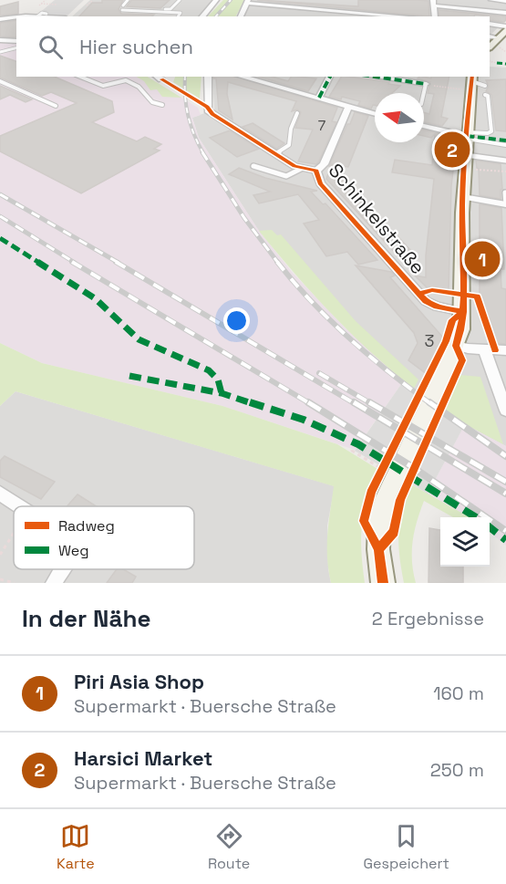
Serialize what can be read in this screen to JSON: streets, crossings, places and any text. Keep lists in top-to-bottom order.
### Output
{
  "streets": {
    "street": ["Schinkelstraße"]
  },
  "house_numbers": ["7", "3"],
  "legend": ["Radweg", "Weg"],
  "north": "left",
  "page": {
    "search": "Hier suchen",
    "pins": ["2", "1"],
    "heading": ["In der Nähe", "2 Ergebnisse"],
    "list": [
      {
        "mark": "1",
        "name": "Piri Asia Shop",
        "note": "Supermarkt · Buersche Straße",
        "value": "160 m"
      },
      {
        "mark": "2",
        "name": "Harsici Market",
        "note": "Supermarkt · Buersche Straße",
        "value": "250 m"
      }
    ],
    "nav": ["Karte", "Route", "Gespeichert"]
  }
}
